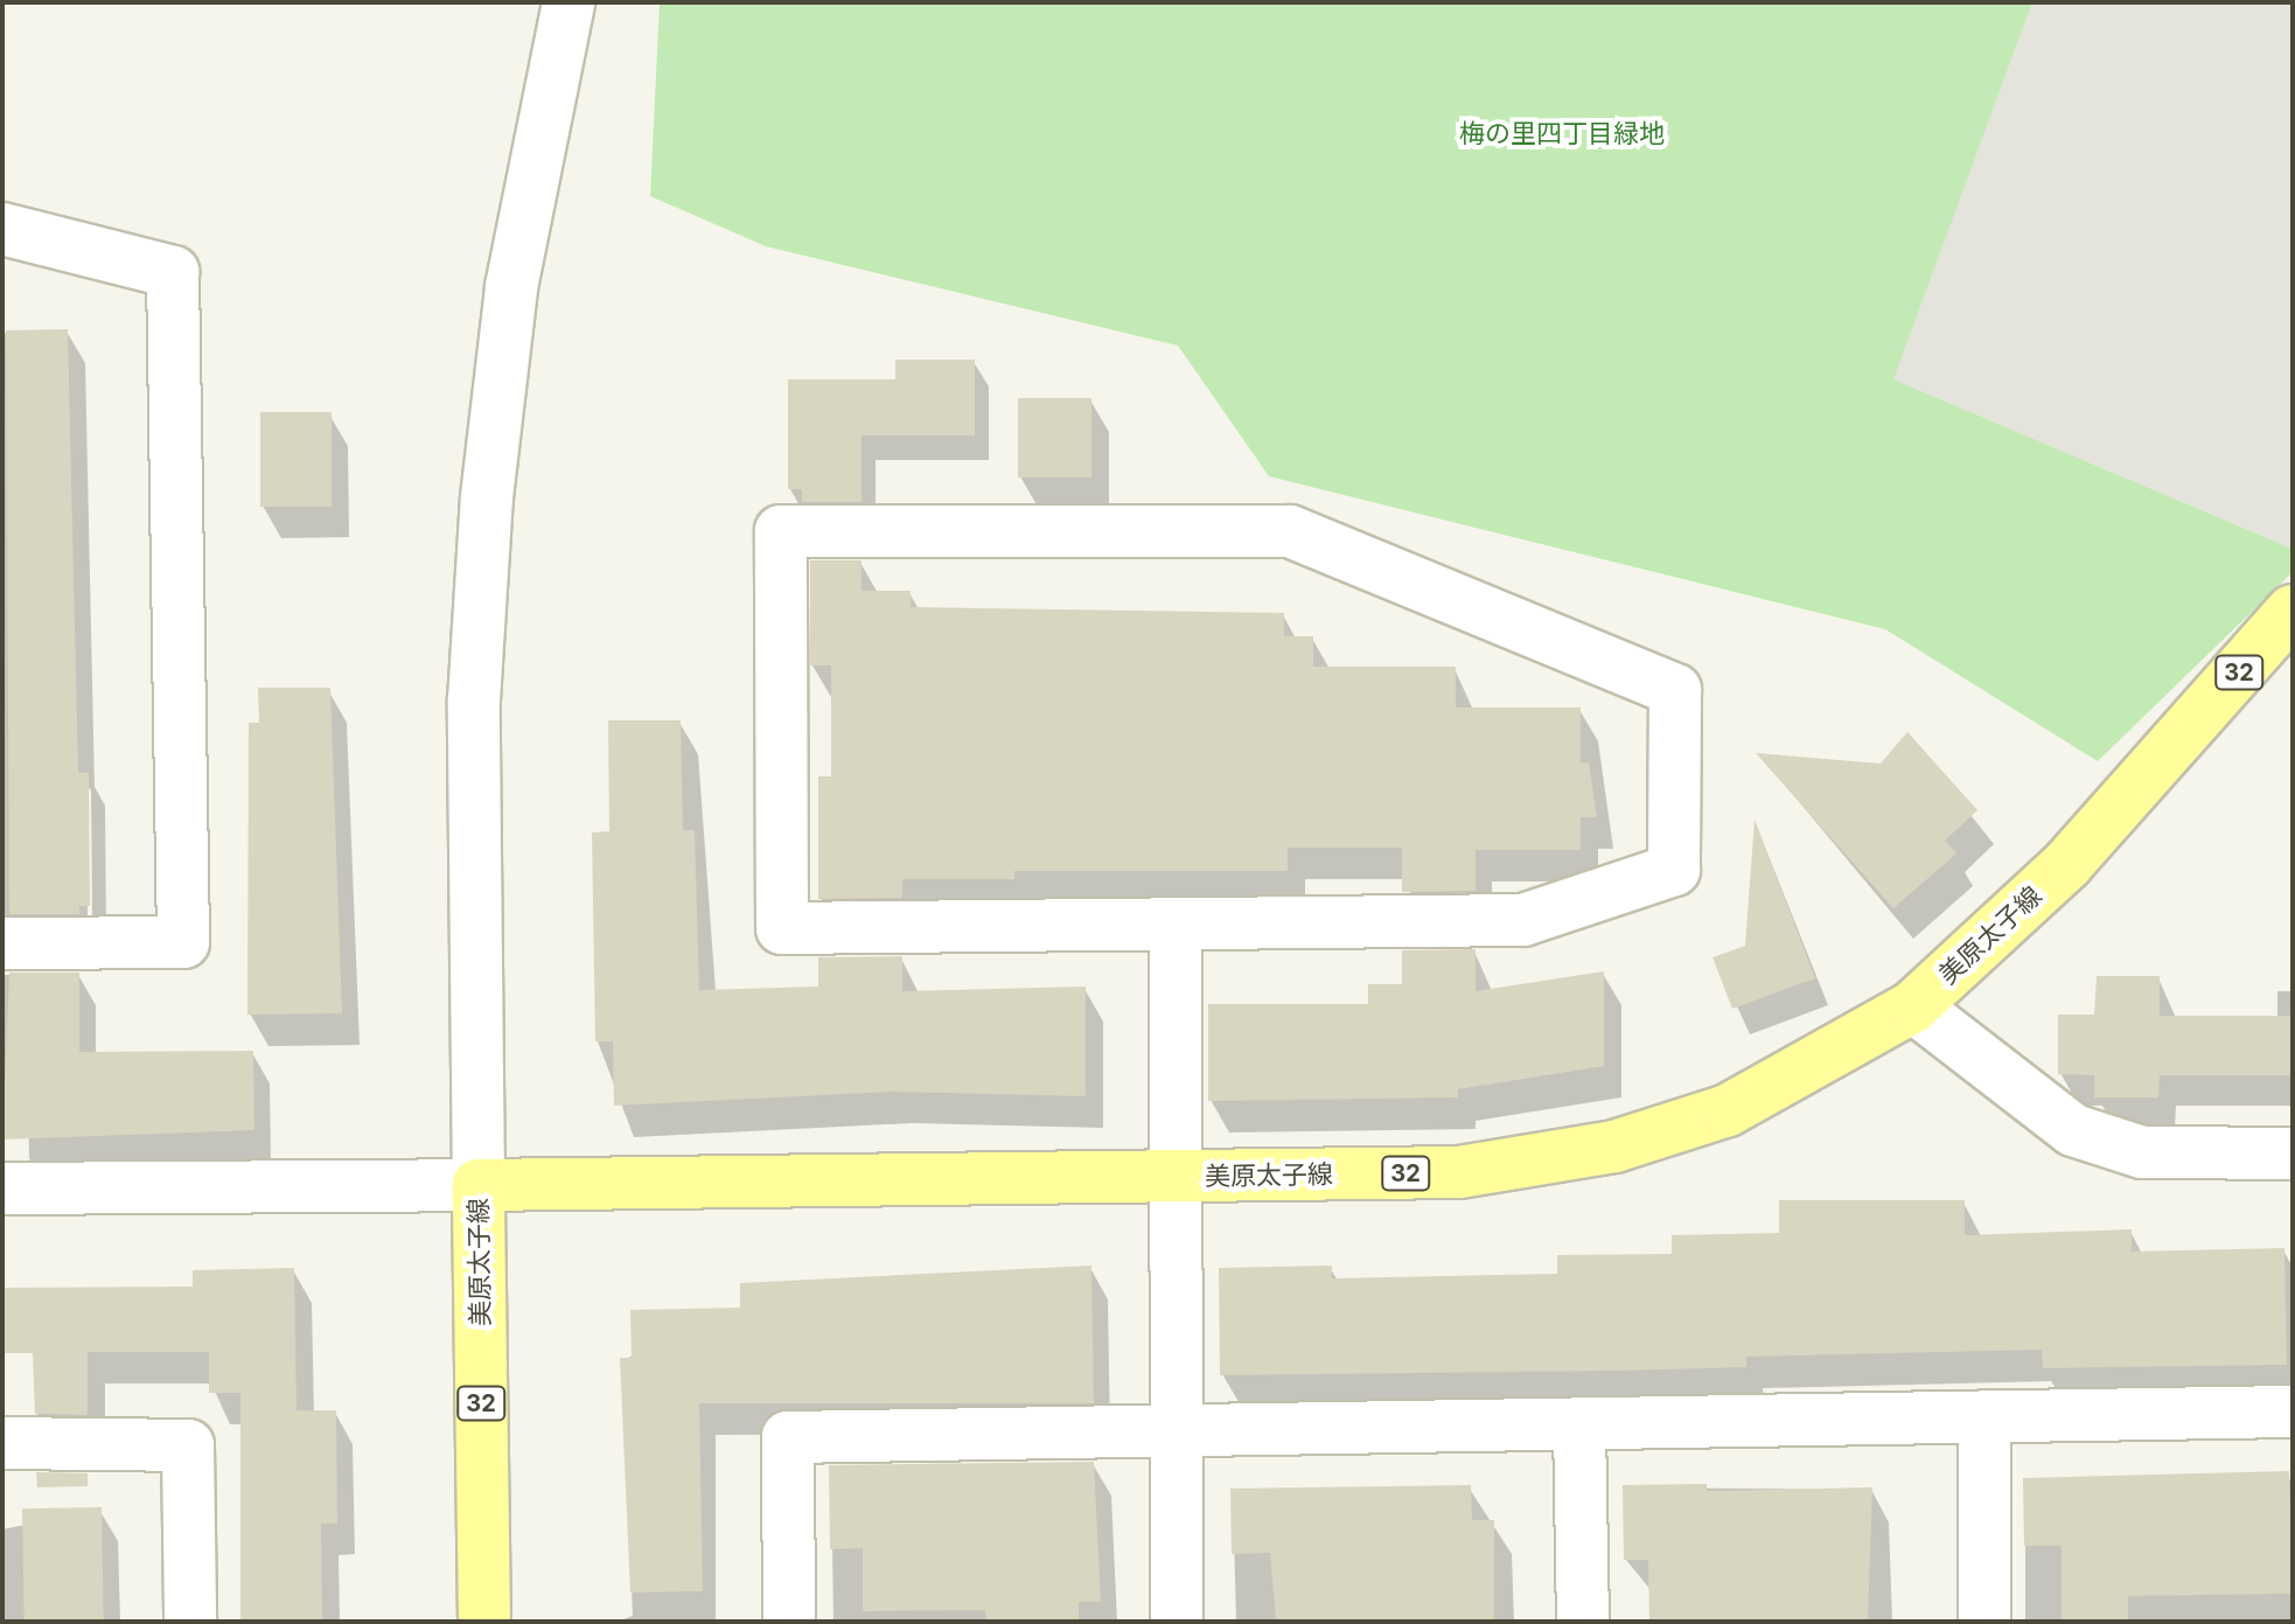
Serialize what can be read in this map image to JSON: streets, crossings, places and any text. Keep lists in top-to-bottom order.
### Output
{
  "streets": {
    "main road": ["32", "美原太子線"]
  },
  "parks": ["梅の里四丁目緑地"]
}
